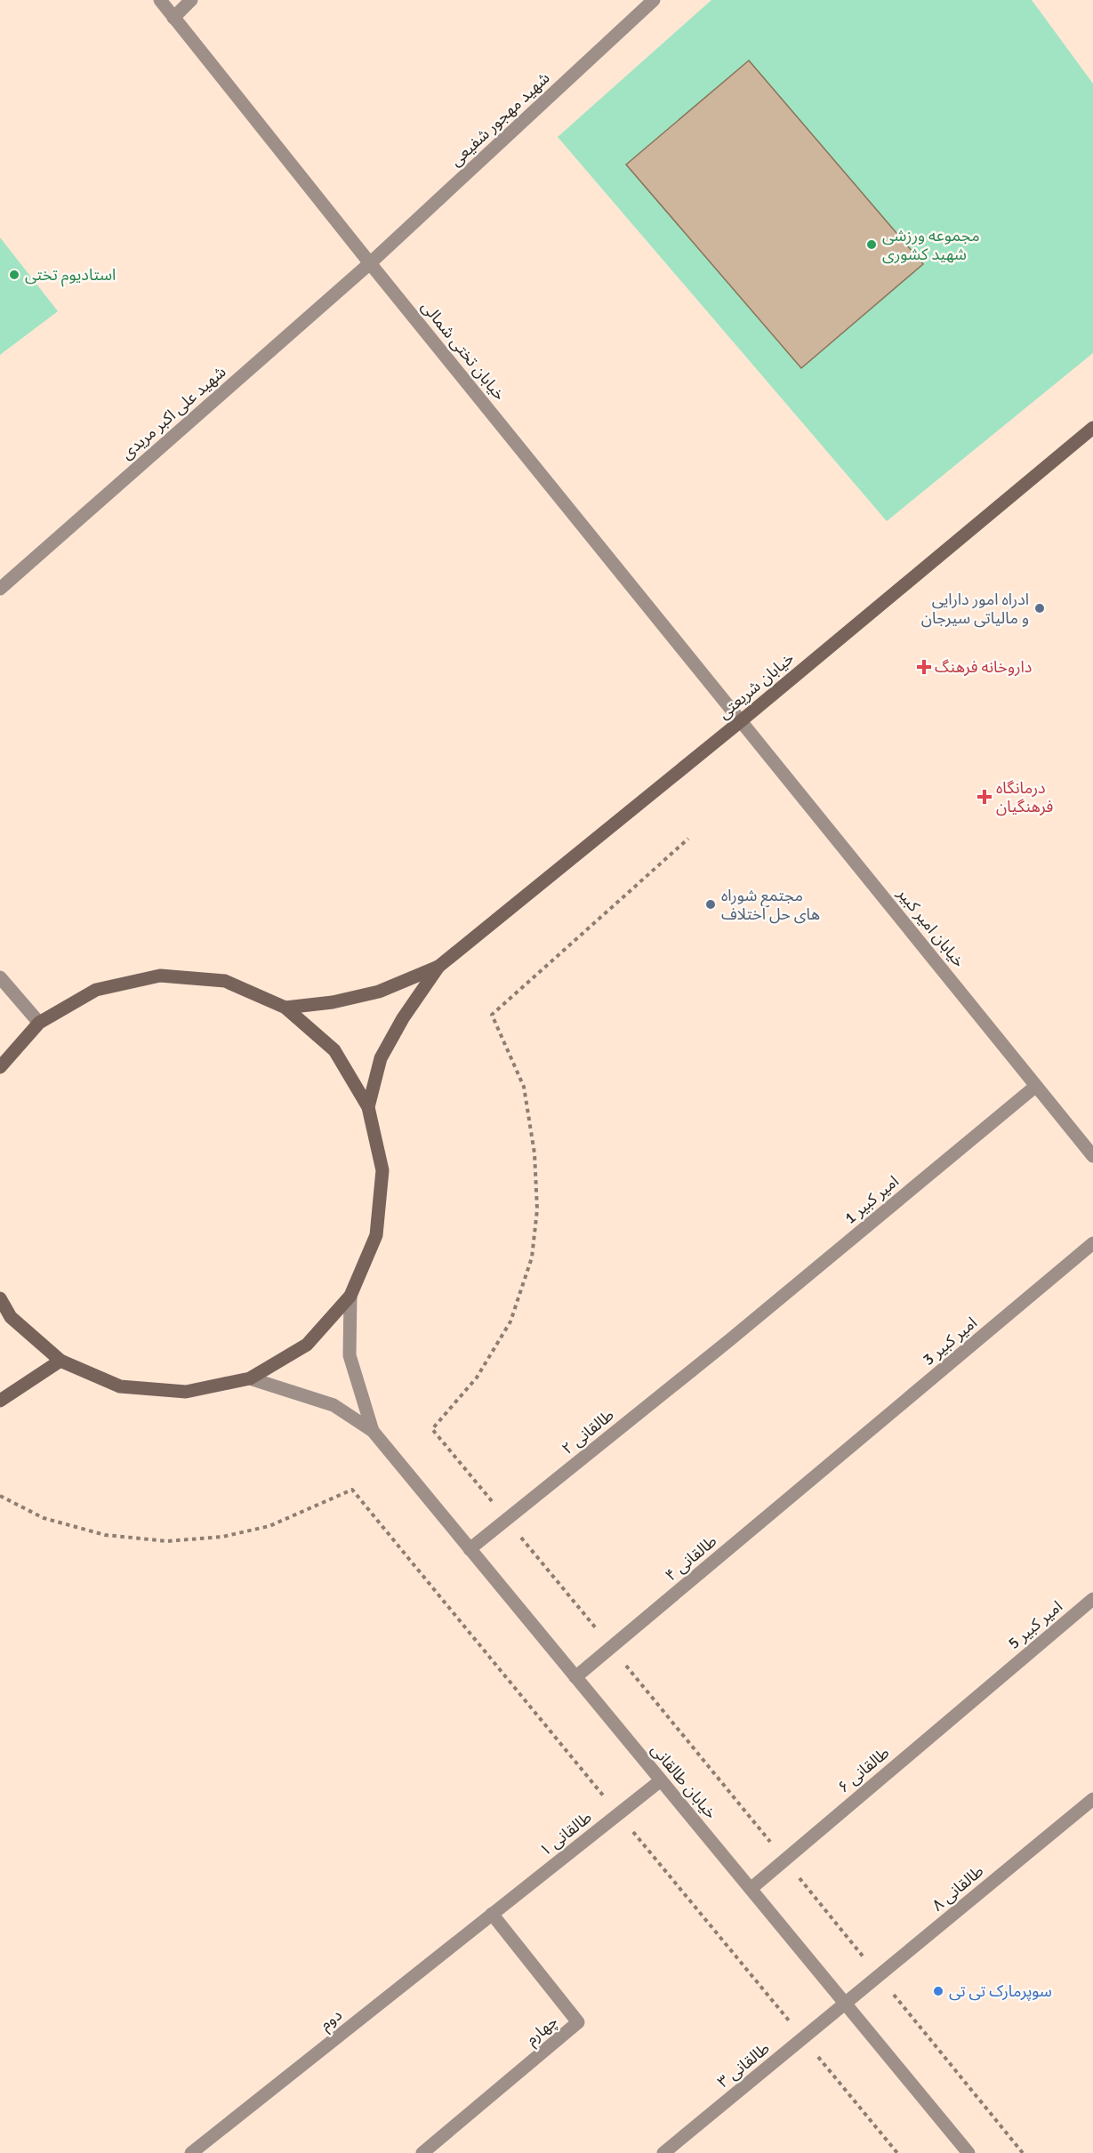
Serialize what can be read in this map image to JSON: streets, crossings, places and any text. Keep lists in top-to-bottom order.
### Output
{
  "streets": {
    "main road": ["خیابان شریعتی"],
    "street": [
      "شهید مهجور شفیعی",
      "خیابان تختی شمالی",
      "شهید علی اکبر مریدی",
      "خیابان امیر کبیر",
      "امیر کبیر 1",
      "امیر کبیر 3",
      "طالقانی ۲",
      "طالقانی ۴",
      "امیر کبیر 5",
      "طالقانی ۶",
      "خیابان طالقانی",
      "طالقانی ۱",
      "طالقانی ۸",
      "دوم",
      "چهارم",
      "طالقانی ۳"
    ]
  },
  "crossings": [
    ["شهید مهجور شفیعی", "خیابان تختی شمالی"],
    ["شهید مهجور شفیعی", "شهید علی اکبر مریدی"],
    ["خیابان تختی شمالی", "شهید علی اکبر مریدی"],
    ["خیابان تختی شمالی", "خیابان شریعتی"],
    ["خیابان تختی شمالی", "خیابان امیر کبیر"],
    ["خیابان شریعتی", "خیابان امیر کبیر"],
    ["خیابان امیر کبیر", "امیر کبیر 1"],
    ["امیر کبیر 1", "طالقانی ۲"],
    ["امیر کبیر 3", "طالقانی ۴"],
    ["طالقانی ۲", "خیابان طالقانی"],
    ["طالقانی ۴", "خیابان طالقانی"],
    ["امیر کبیر 5", "طالقانی ۶"],
    ["طالقانی ۶", "خیابان طالقانی"],
    ["خیابان طالقانی", "طالقانی ۱"],
    ["خیابان طالقانی", "طالقانی ۸"],
    ["خیابان طالقانی", "طالقانی ۳"],
    ["طالقانی ۱", "دوم"],
    ["طالقانی ۱", "چهارم"],
    ["طالقانی ۸", "طالقانی ۳"],
    ["دوم", "چهارم"]
  ],
  "places": {
    "other": [
      "مجموعه ورزشی شهید کشوری",
      "استادیوم تختی",
      "ادراه امور دارایی و مالیاتی سیرجان",
      "مجتمع شوراه های حل اختلاف",
      "سوپرمارک تی تی"
    ],
    "health": ["داروخانه فرهنگ", "درمانگاه فرهنگیان"]
  }
}
